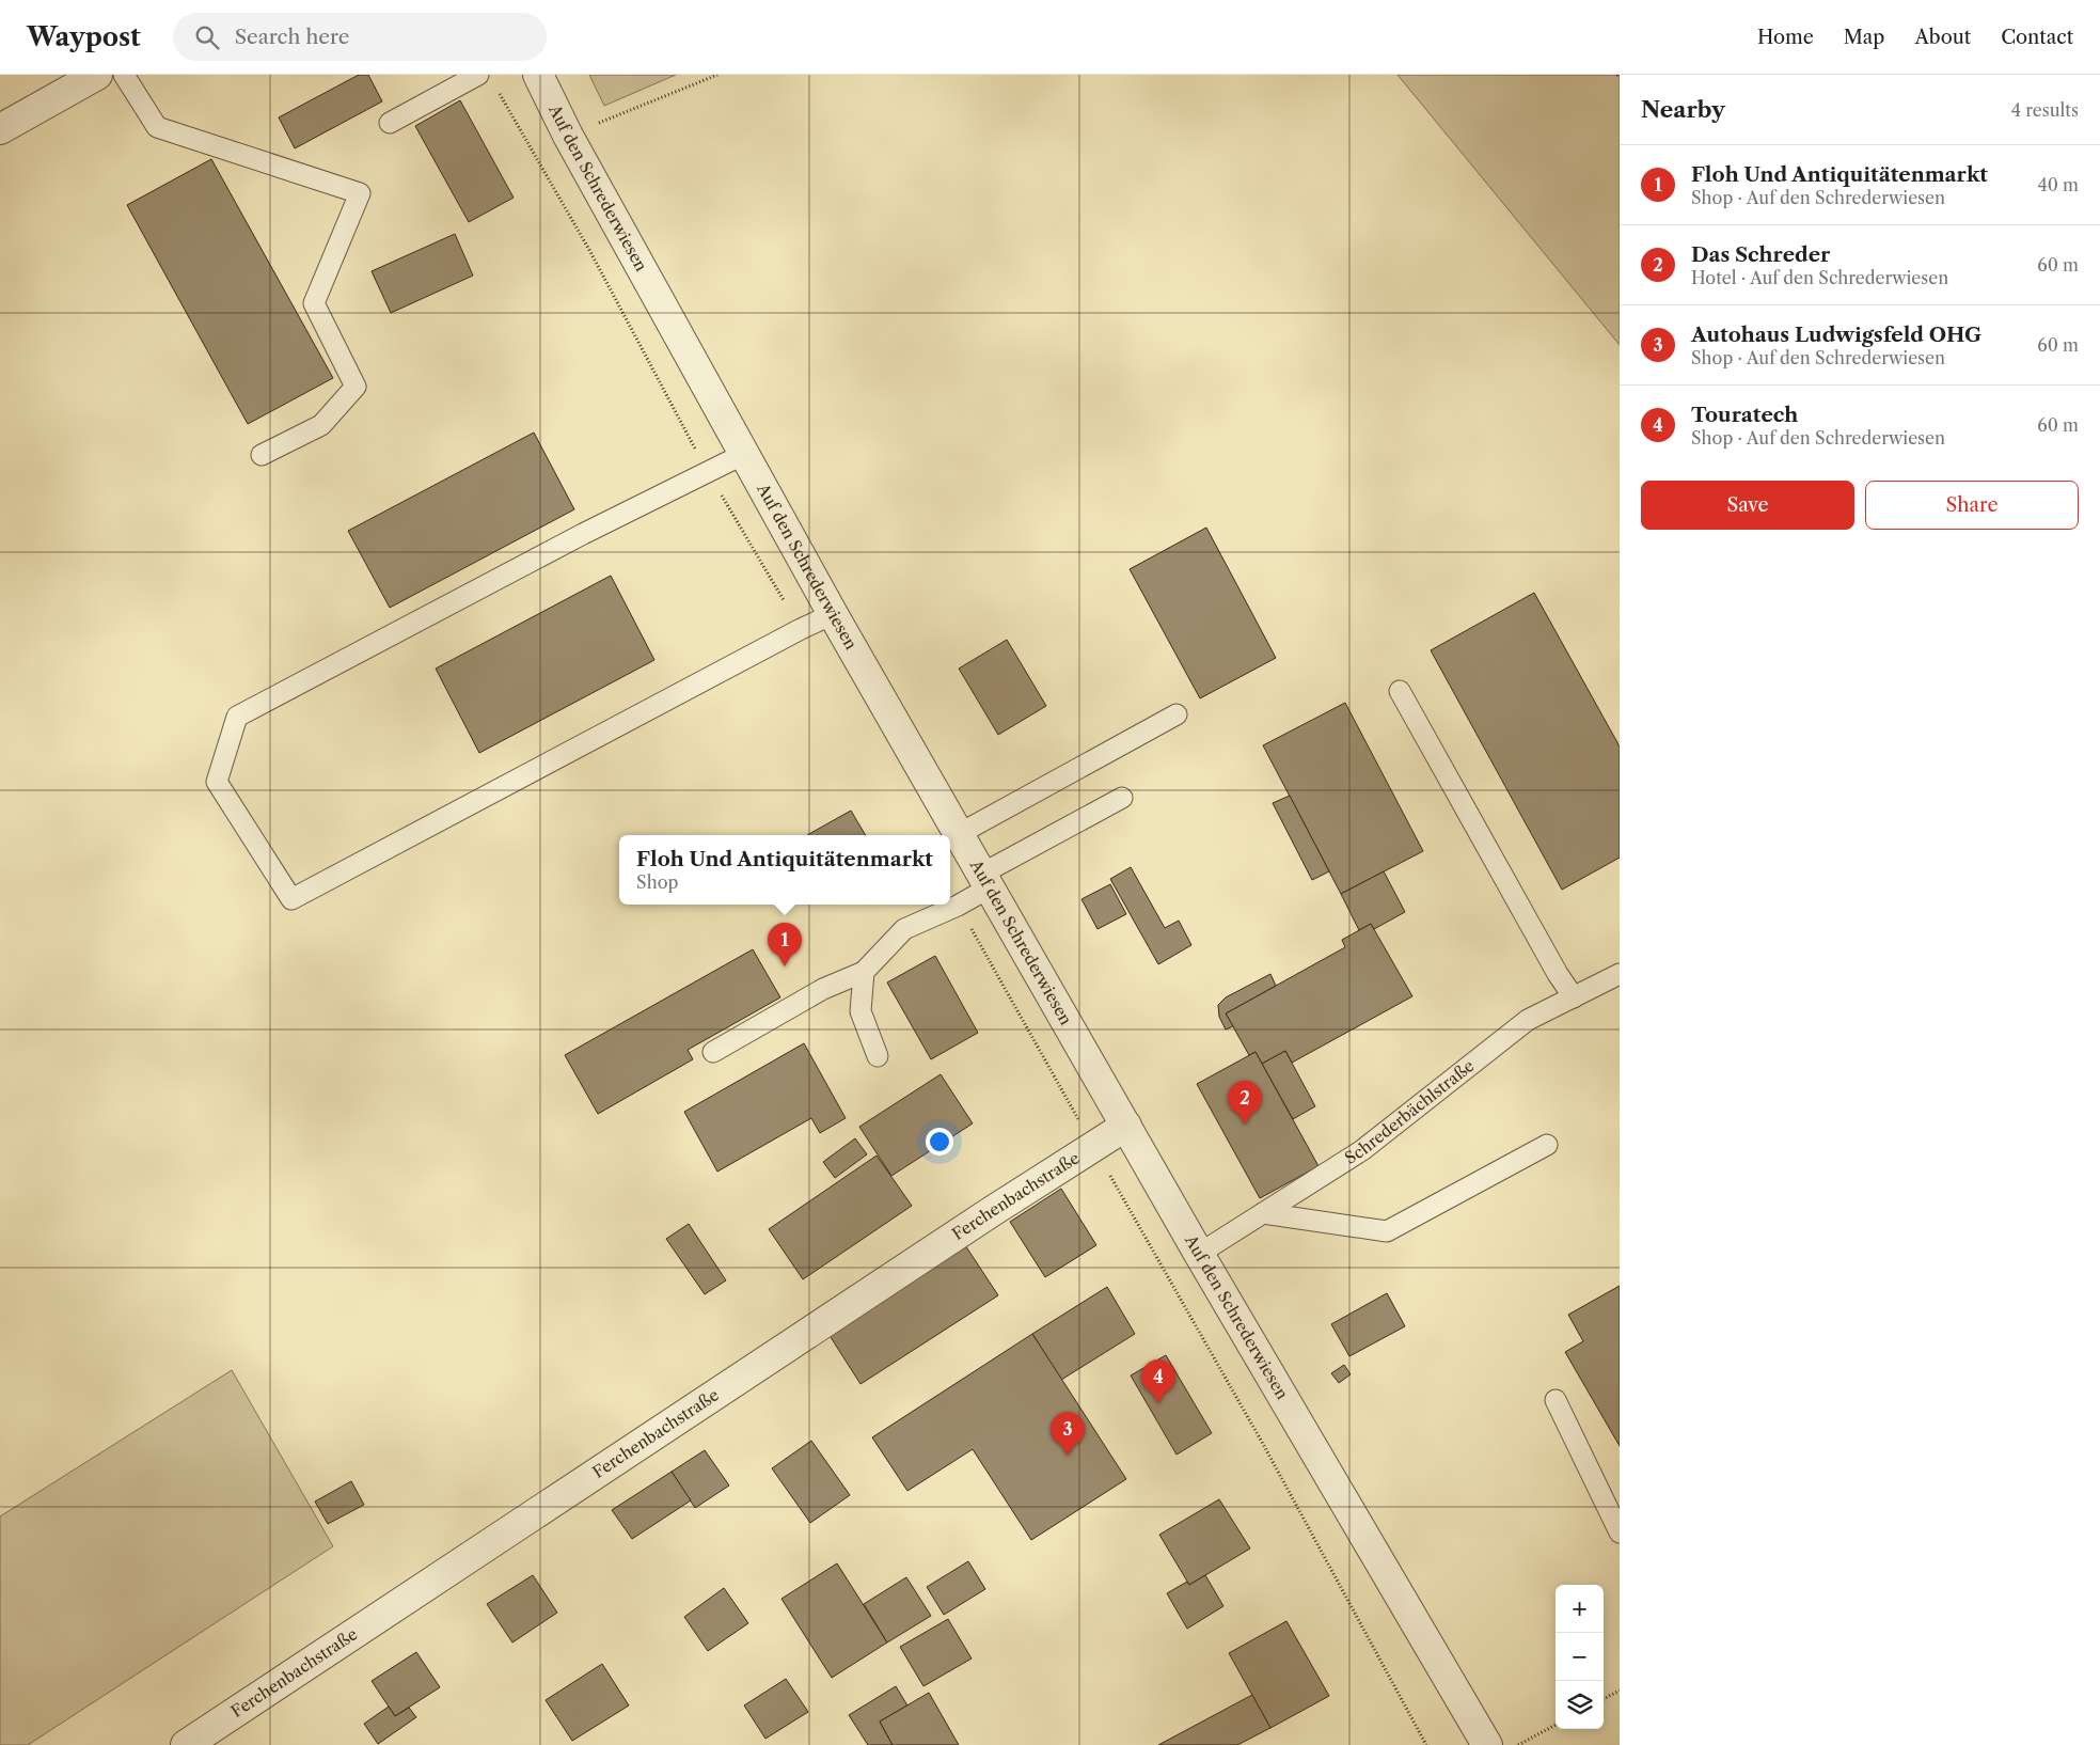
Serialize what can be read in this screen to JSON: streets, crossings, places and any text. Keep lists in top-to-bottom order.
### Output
{
  "streets": {
    "street": ["Auf den Schrederwiesen", "Ferchenbachstraße"],
    "lane": ["Schrederbächlstraße"]
  },
  "crossings": [
    ["Auf den Schrederwiesen", "Schrederbächlstraße"],
    ["Auf den Schrederwiesen", "Ferchenbachstraße"]
  ],
  "page": {
    "header": "Waypost",
    "search": "Search here",
    "nav": [
      "Home",
      "Map",
      "About",
      "Contact"
    ],
    "heading": ["Nearby", "4 results"],
    "list": [
      {
        "mark": "1",
        "name": "Floh Und Antiquitätenmarkt",
        "note": "Shop · Auf den Schrederwiesen",
        "value": "40 m"
      },
      {
        "mark": "2",
        "name": "Das Schreder",
        "note": "Hotel · Auf den Schrederwiesen",
        "value": "60 m"
      },
      {
        "mark": "3",
        "name": "Autohaus Ludwigsfeld OHG",
        "note": "Shop · Auf den Schrederwiesen",
        "value": "60 m"
      },
      {
        "mark": "4",
        "name": "Touratech",
        "note": "Shop · Auf den Schrederwiesen",
        "value": "60 m"
      }
    ],
    "buttons": ["Save", "Share"],
    "popup": ["Floh Und Antiquitätenmarkt", "Shop"],
    "pins": [
      "1",
      "2",
      "4",
      "3"
    ],
    "map_buttons": ["+", "−"]
  }
}
